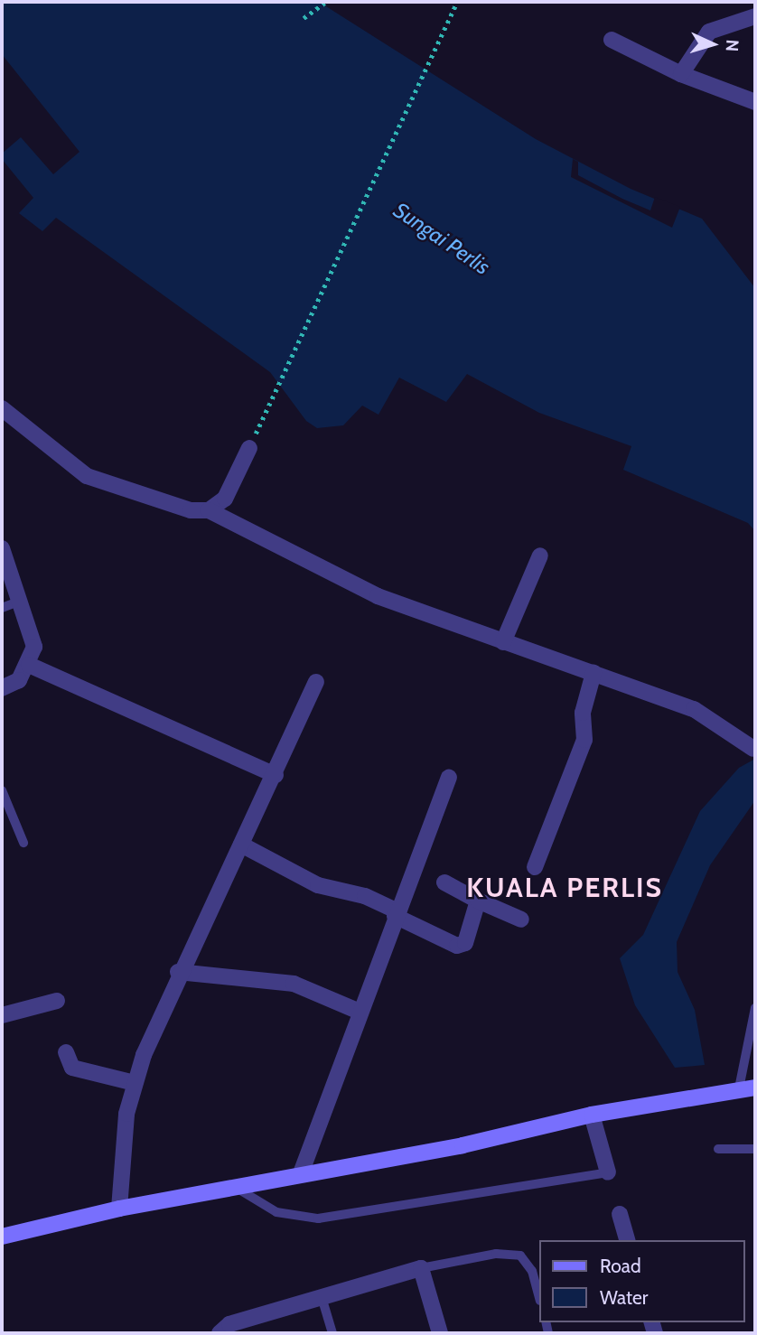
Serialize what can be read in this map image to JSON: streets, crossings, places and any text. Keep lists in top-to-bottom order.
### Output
{
  "districts": ["KUALA PERLIS"],
  "water": ["Sungai Perlis"],
  "legend": ["Road", "Water"],
  "north": "right"
}
